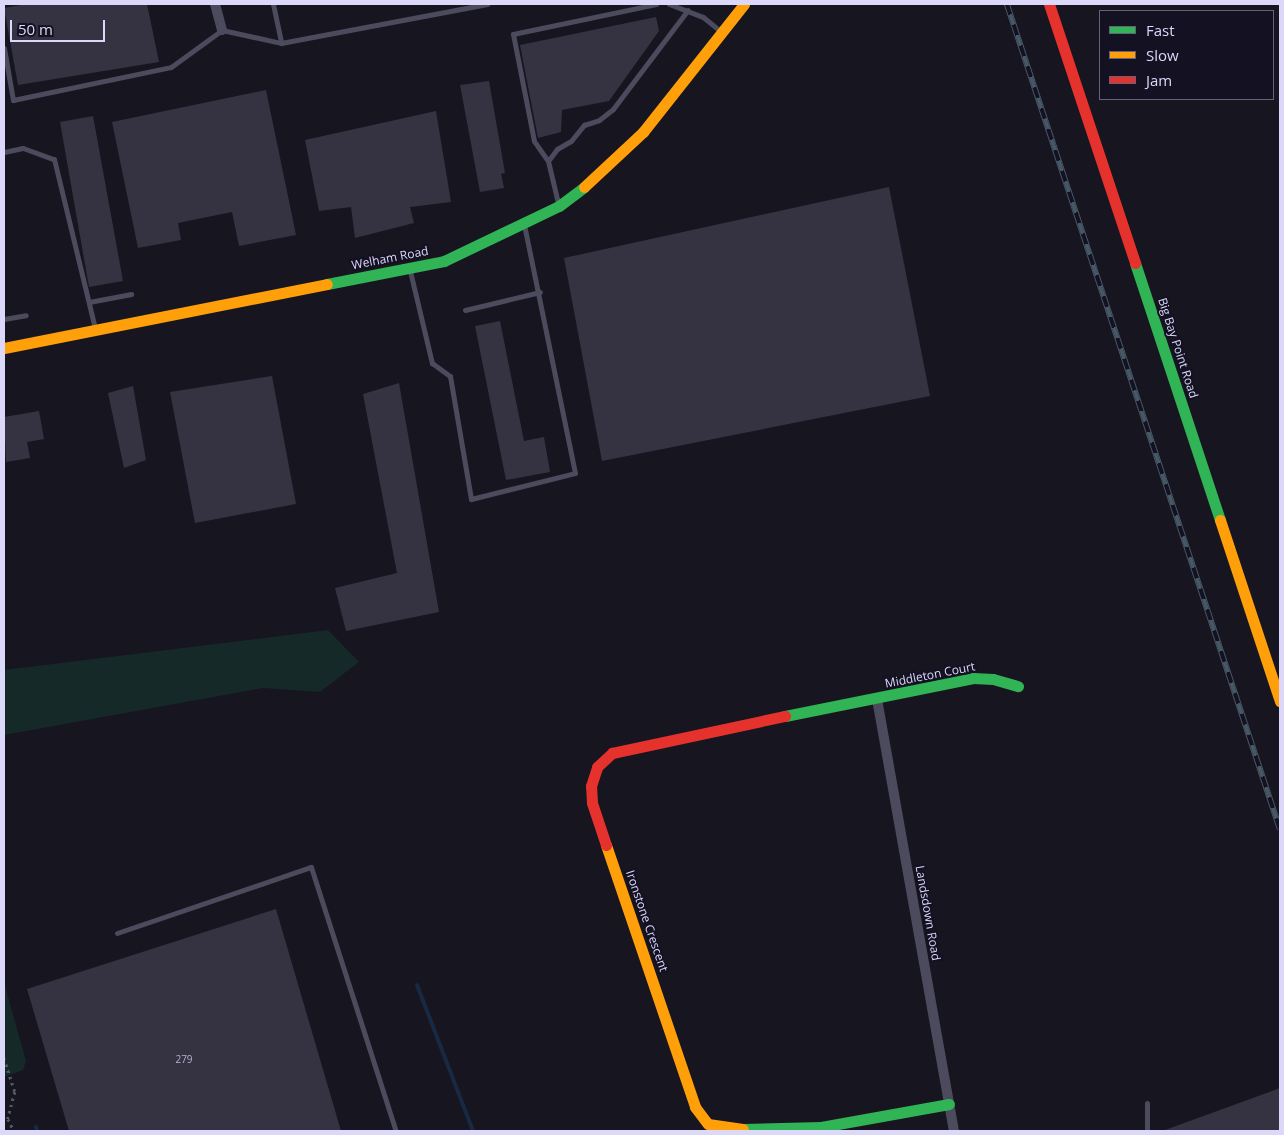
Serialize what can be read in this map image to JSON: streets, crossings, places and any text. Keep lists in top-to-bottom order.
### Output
{
  "streets": {
    "street": [
      "Welham Road",
      "Big Bay Point Road",
      "Middleton Court",
      "Landsdown Road",
      "Ironstone Crescent"
    ]
  },
  "crossings": [
    ["Middleton Court", "Landsdown Road"],
    ["Middleton Court", "Ironstone Crescent"],
    ["Landsdown Road", "Ironstone Crescent"]
  ],
  "house_numbers": ["279"],
  "legend": ["Fast", "Slow", "Jam"],
  "scale_bar": "50 m"
}
